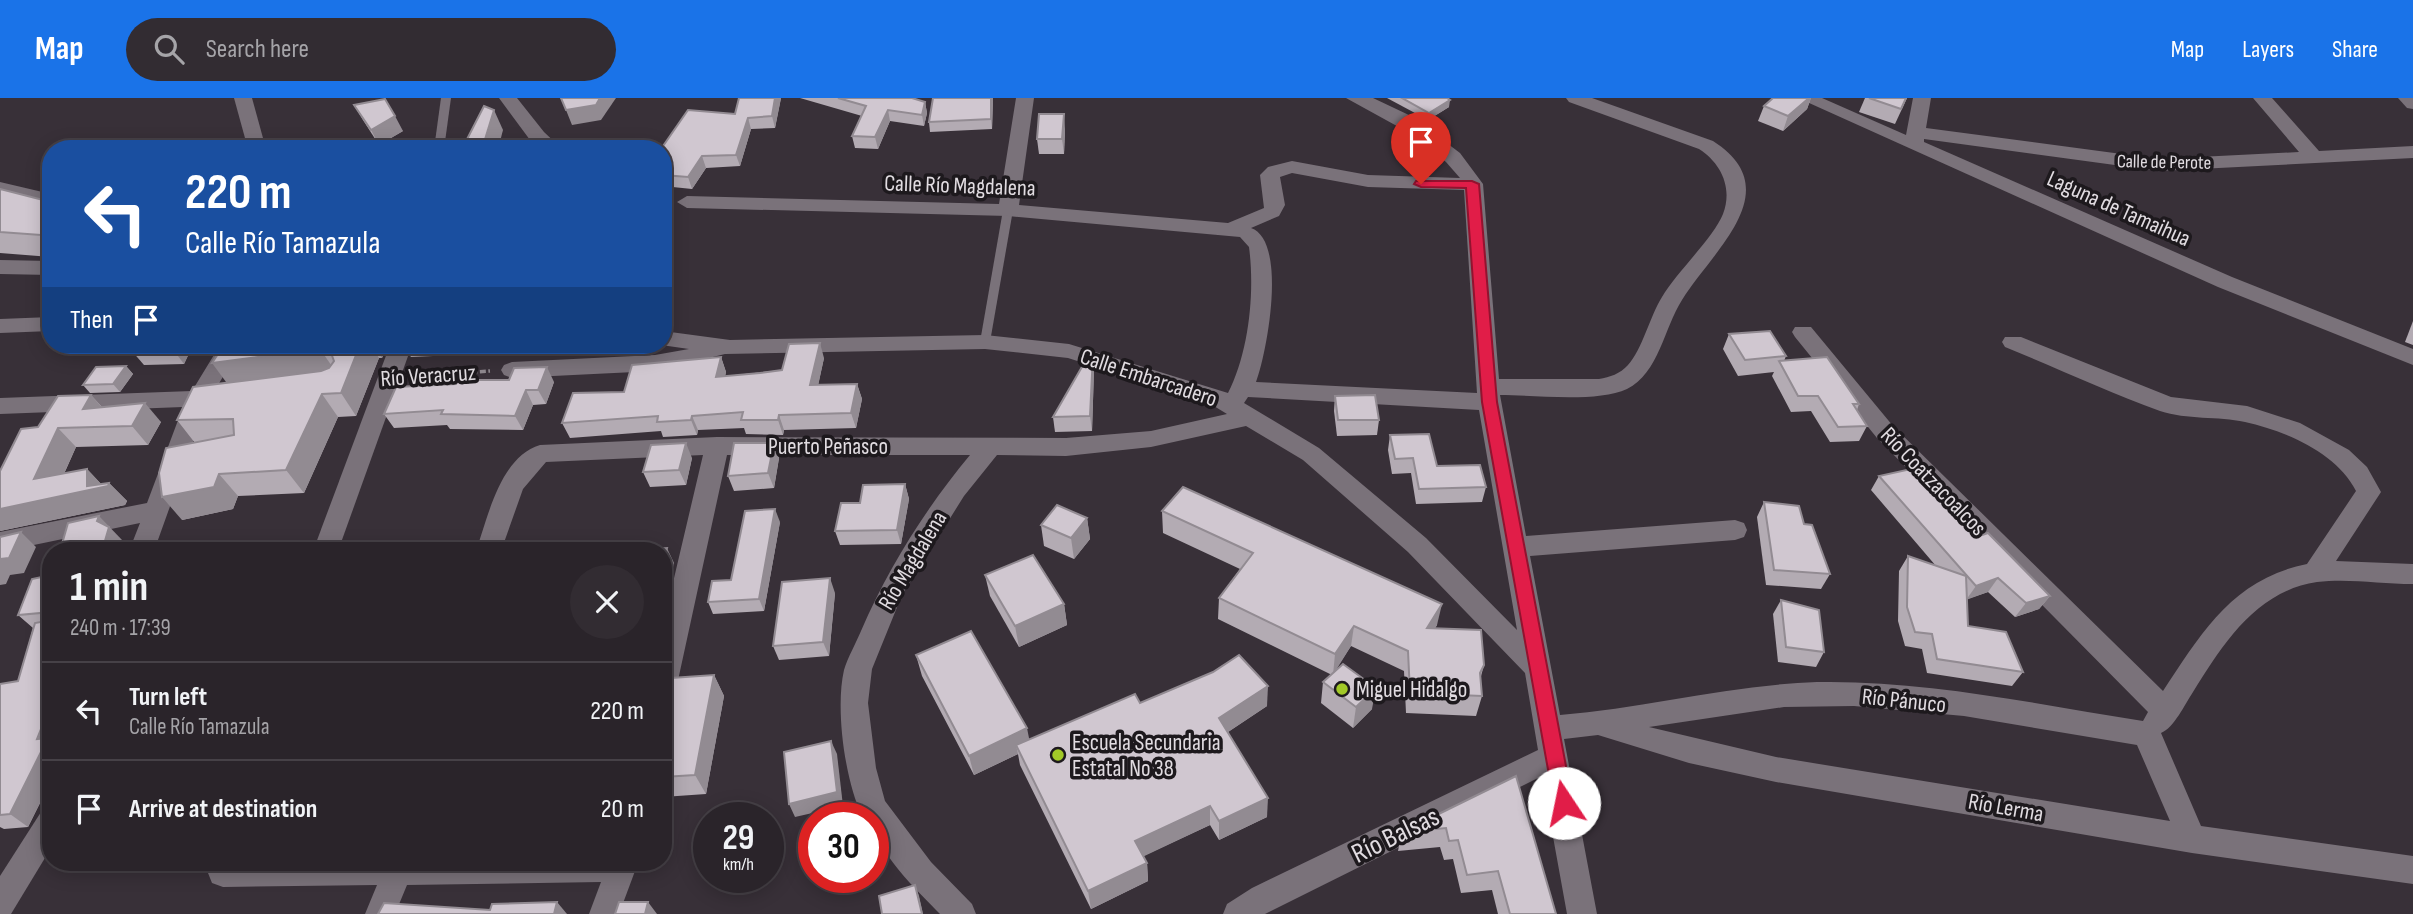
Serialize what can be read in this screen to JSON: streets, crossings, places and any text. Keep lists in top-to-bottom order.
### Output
{
  "streets": {
    "street": [
      "Calle de Perote",
      "Calle Río Magdalena",
      "Laguna de Tamaihua",
      "Calle Embarcadero",
      "Puerto Peñasco",
      "Río Coatzacoalcos",
      "Río Magdalena",
      "Río Pánuco",
      "Río Lerma",
      "Río Balsas"
    ],
    "path": ["Río Veracruz"]
  },
  "crossings": [
    ["Calle de Perote", "Laguna de Tamaihua"],
    ["Puerto Peñasco", "Río Magdalena"],
    ["Río Pánuco", "Río Lerma"],
    ["Río Pánuco", "Río Balsas"]
  ],
  "places": ["Miguel Hidalgo", "Escuela Secundaria Estatal No 38"],
  "page": {
    "header": "Map",
    "search": "Search here",
    "nav": ["Map", "Layers", "Share"],
    "turn": ["220 m", "Calle Río Tamazula"],
    "then": "Then",
    "heading": ["1 min", "240 m · 17:39"],
    "list": [
      {
        "name": "Turn left",
        "note": "Calle Río Tamazula",
        "value": "220 m"
      },
      {
        "name": "Arrive at destination",
        "value": "20 m"
      }
    ],
    "speed": "29 km/h",
    "limit": "30"
  }
}
